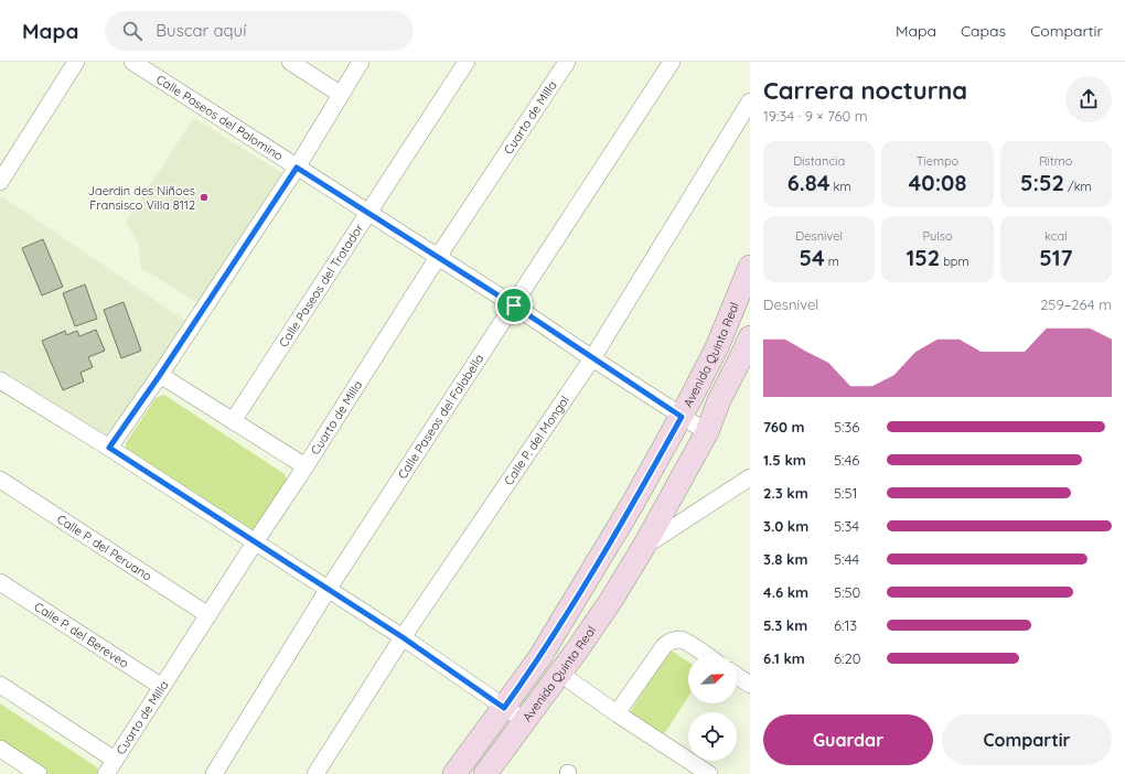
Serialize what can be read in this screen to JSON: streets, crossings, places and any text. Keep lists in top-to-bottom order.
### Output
{
  "streets": {
    "main road": ["Avenida Quinta Real"],
    "street": [
      "Calle Paseos del Palomino",
      "Cuarto de Milla",
      "Calle Paseos del Trotador",
      "Calle Paseos del Falabella",
      "Calle P. del Mongol",
      "Calle P. del Peruano",
      "Calle P. del Bereveo"
    ]
  },
  "crossings": [
    ["Calle Paseos del Palomino", "Cuarto de Milla"],
    ["Calle Paseos del Palomino", "Calle Paseos del Trotador"],
    ["Calle Paseos del Palomino", "Avenida Quinta Real"],
    ["Calle Paseos del Palomino", "Calle Paseos del Falabella"],
    ["Calle Paseos del Palomino", "Calle P. del Mongol"],
    ["Cuarto de Milla", "Calle P. del Peruano"],
    ["Cuarto de Milla", "Calle P. del Bereveo"]
  ],
  "places": ["Jaerdin des Niñoes Fransisco Villa 8112"],
  "north": "top right",
  "page": {
    "header": "Mapa",
    "search": "Buscar aquí",
    "nav": ["Mapa", "Capas", "Compartir"],
    "heading": ["Carrera nocturna", "19:34 · 9 × 760 m"],
    "stats": [
      ["Distancia", "6.84 km"],
      ["Tiempo", "40:08"],
      ["Ritmo", "5:52 /km"],
      ["Desnivel", "54 m"],
      ["Pulso", "152 bpm"],
      ["kcal", "517"]
    ],
    "chart": ["Desnivel", "259–264 m"],
    "list": [
      {
        "name": "760 m",
        "note": "5:36"
      },
      {
        "name": "1.5 km",
        "note": "5:46"
      },
      {
        "name": "2.3 km",
        "note": "5:51"
      },
      {
        "name": "3.0 km",
        "note": "5:34"
      },
      {
        "name": "3.8 km",
        "note": "5:44"
      },
      {
        "name": "4.6 km",
        "note": "5:50"
      },
      {
        "name": "5.3 km",
        "note": "6:13"
      },
      {
        "name": "6.1 km",
        "note": "6:20"
      }
    ],
    "buttons": ["Guardar", "Compartir"]
  }
}
